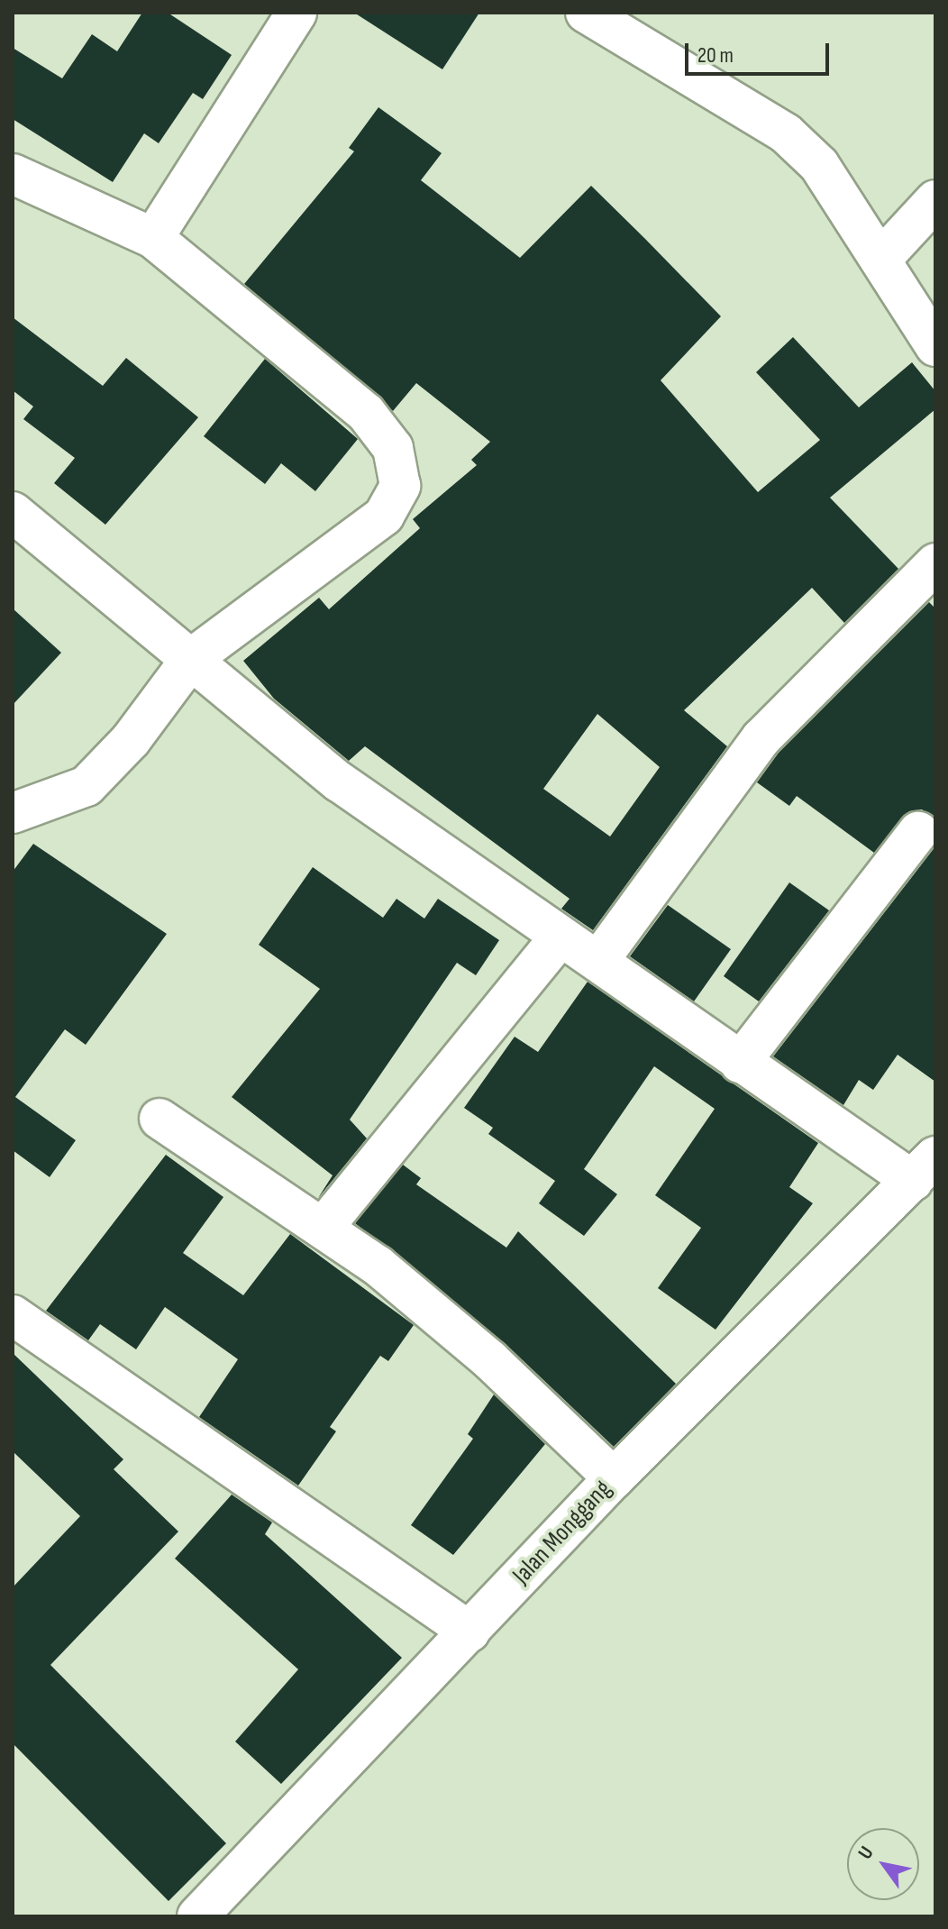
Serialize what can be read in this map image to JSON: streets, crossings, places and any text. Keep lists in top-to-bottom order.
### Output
{
  "streets": {
    "street": ["Jalan Monggang"]
  },
  "scale_bar": "20 m",
  "north": "top left"
}
